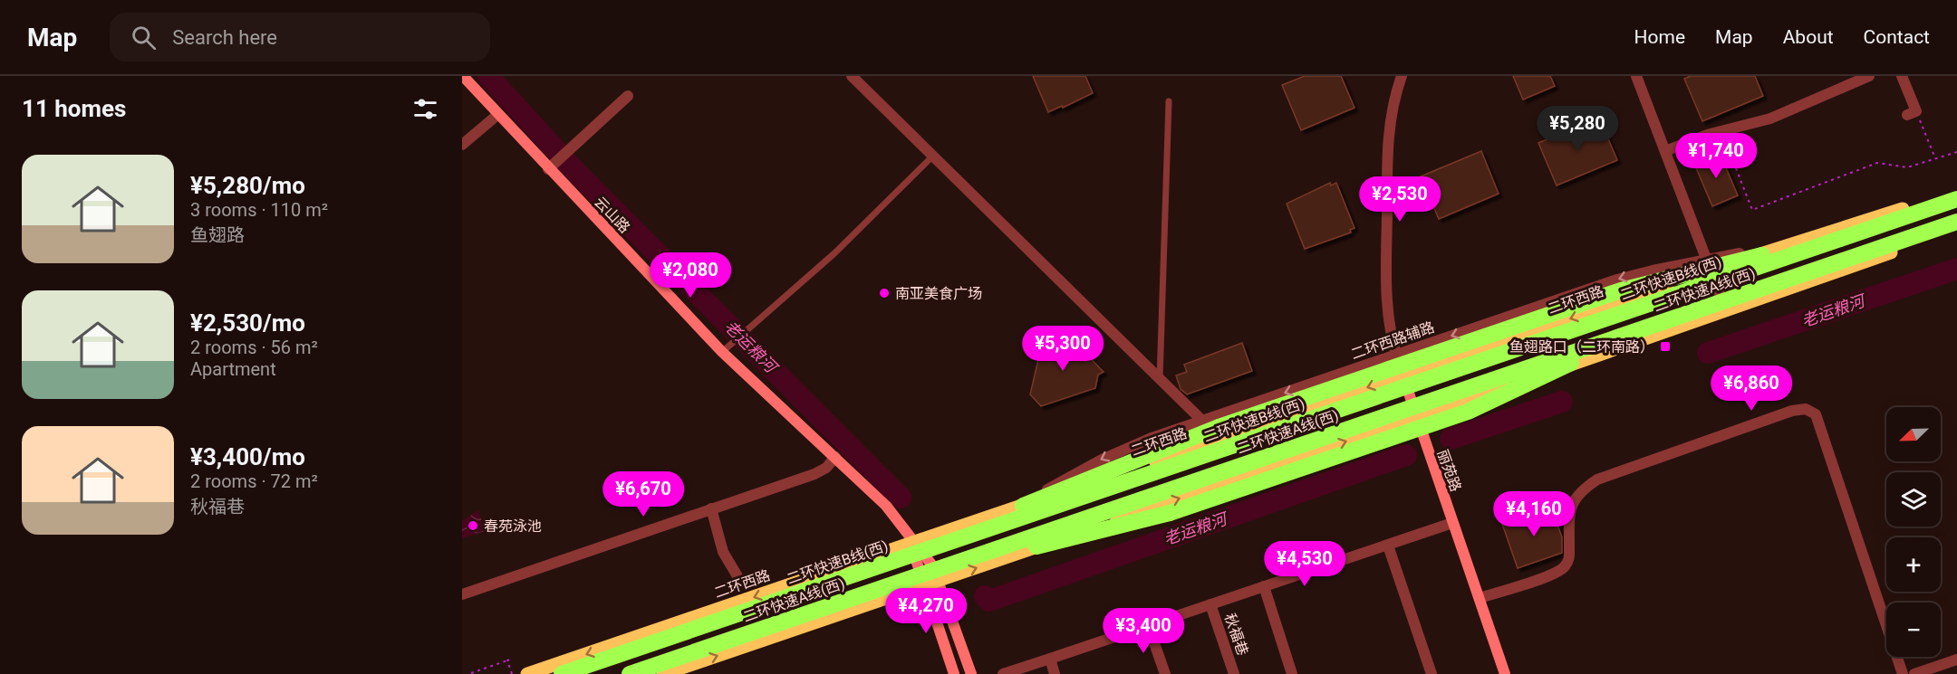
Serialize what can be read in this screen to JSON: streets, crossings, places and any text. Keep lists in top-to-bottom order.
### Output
{
  "streets": {
    "highway": ["二环快速B线(西)", "二环快速A线(西)"],
    "main road": ["二环西路"],
    "street": [
      "云山路",
      "二环西路辅路",
      "丽苑路",
      "秋福巷"
    ]
  },
  "crossings": [
    ["云山路", "二环西路"],
    ["二环西路", "二环西路辅路"],
    ["二环西路", "丽苑路"]
  ],
  "one_way": ["二环西路辅路"],
  "water": ["老运粮河"],
  "places": {
    "other": ["南亚美食广场", "春苑泳池"],
    "transit": ["鱼翅路口（二环南路）"]
  },
  "north": "bottom left",
  "page": {
    "header": "Map",
    "search": "Search here",
    "nav": [
      "Home",
      "Map",
      "About",
      "Contact"
    ],
    "heading": "11 homes",
    "price": [
      "¥5,280",
      "¥1,740",
      "¥2,530",
      "¥2,080",
      "¥5,300",
      "¥6,860",
      "¥6,670",
      "¥4,160",
      "¥4,530",
      "¥4,270",
      "¥3,400"
    ],
    "list": [
      {
        "name": "¥5,280/mo",
        "note": "3 rooms · 110 m² · 鱼翅路"
      },
      {
        "name": "¥2,530/mo",
        "note": "2 rooms · 56 m² · Apartment"
      },
      {
        "name": "¥3,400/mo",
        "note": "2 rooms · 72 m² · 秋福巷"
      }
    ],
    "map_buttons": ["+", "−"]
  }
}
